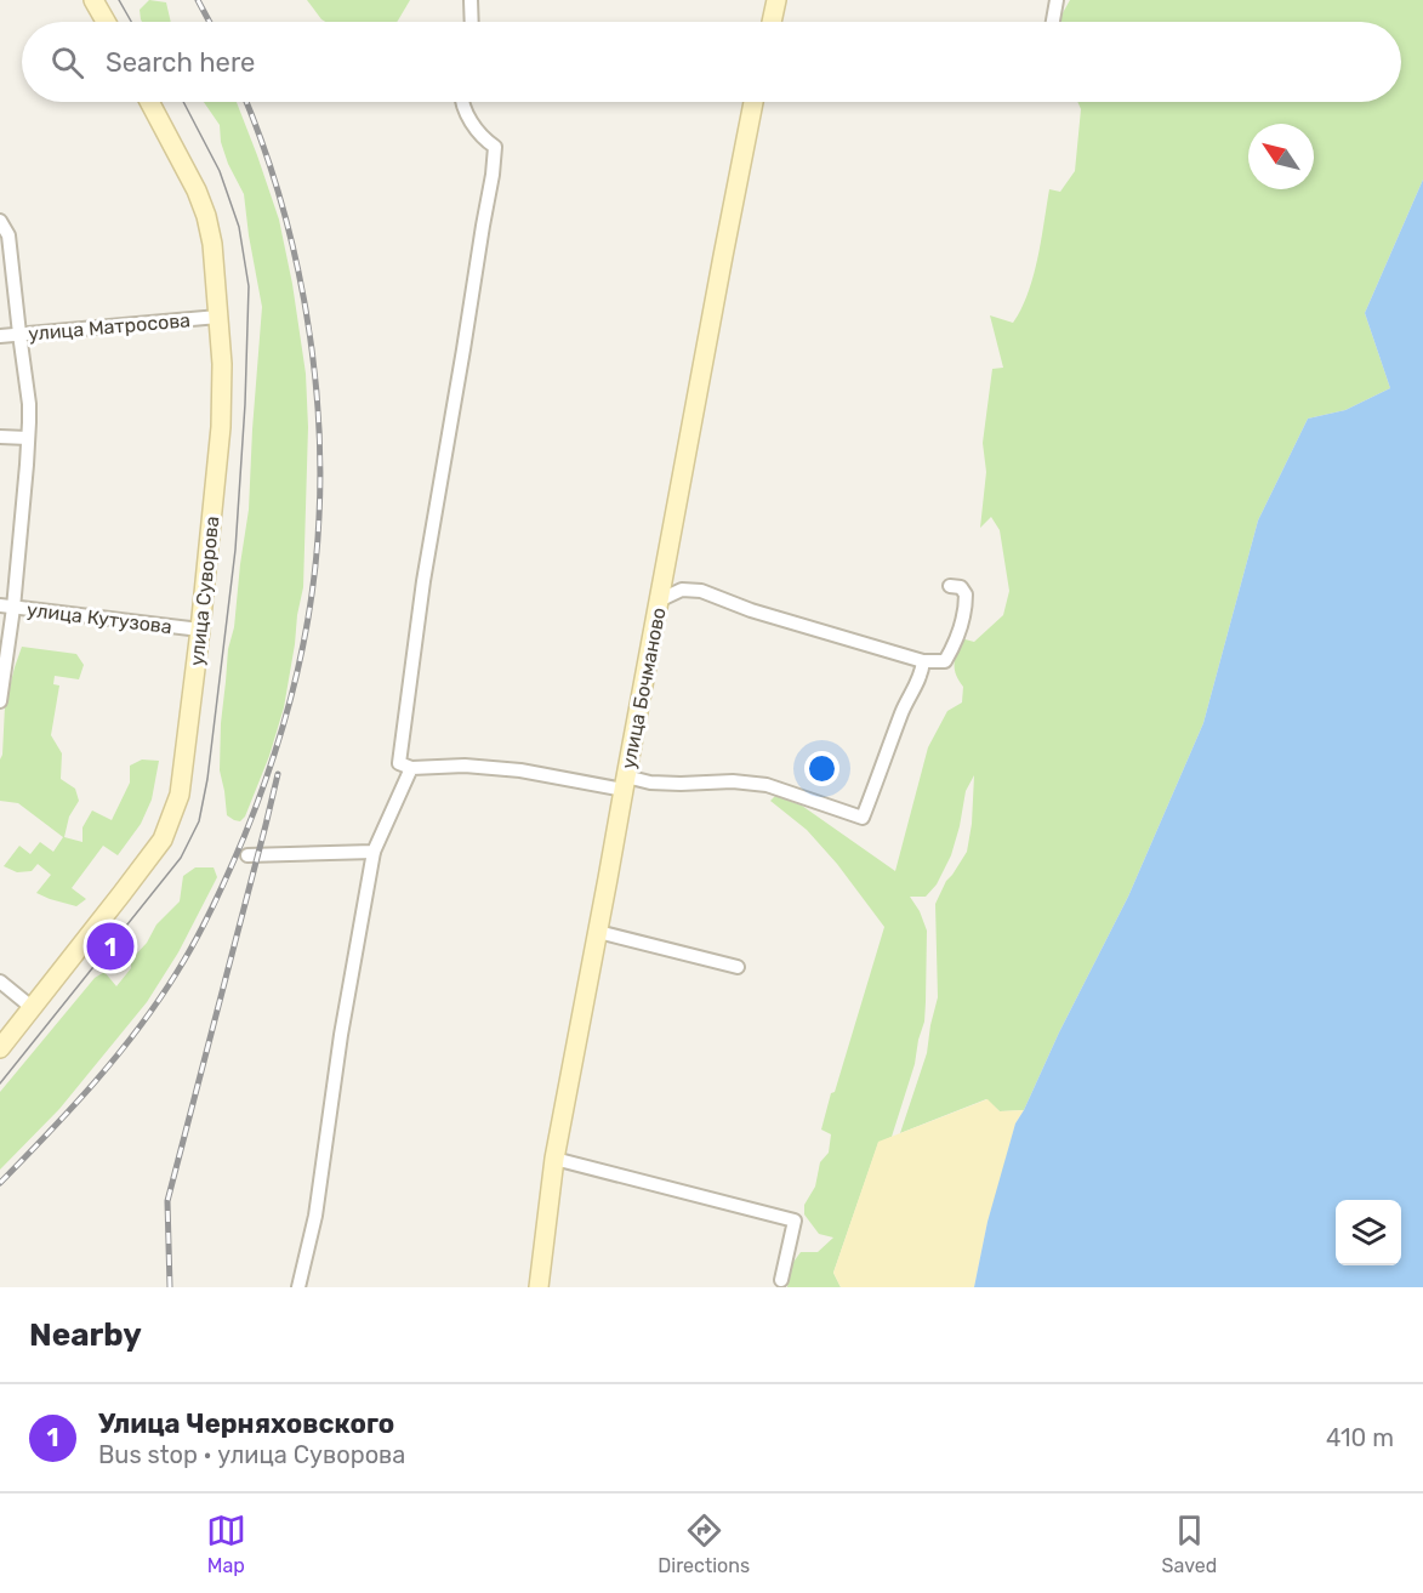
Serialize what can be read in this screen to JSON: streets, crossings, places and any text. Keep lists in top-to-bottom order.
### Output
{
  "streets": {
    "main road": ["улица Суворова", "улица Бочманово"],
    "street": ["улица Матросова", "улица Кутузова"]
  },
  "crossings": [
    ["улица Матросова", "улица Суворова"],
    ["улица Суворова", "улица Кутузова"]
  ],
  "north": "top left",
  "page": {
    "search": "Search here",
    "pins": "1",
    "heading": "Nearby",
    "list": [
      {
        "mark": "1",
        "name": "Улица Черняховского",
        "note": "Bus stop · улица Суворова",
        "value": "410 m"
      }
    ],
    "nav": ["Map", "Directions", "Saved"]
  }
}
